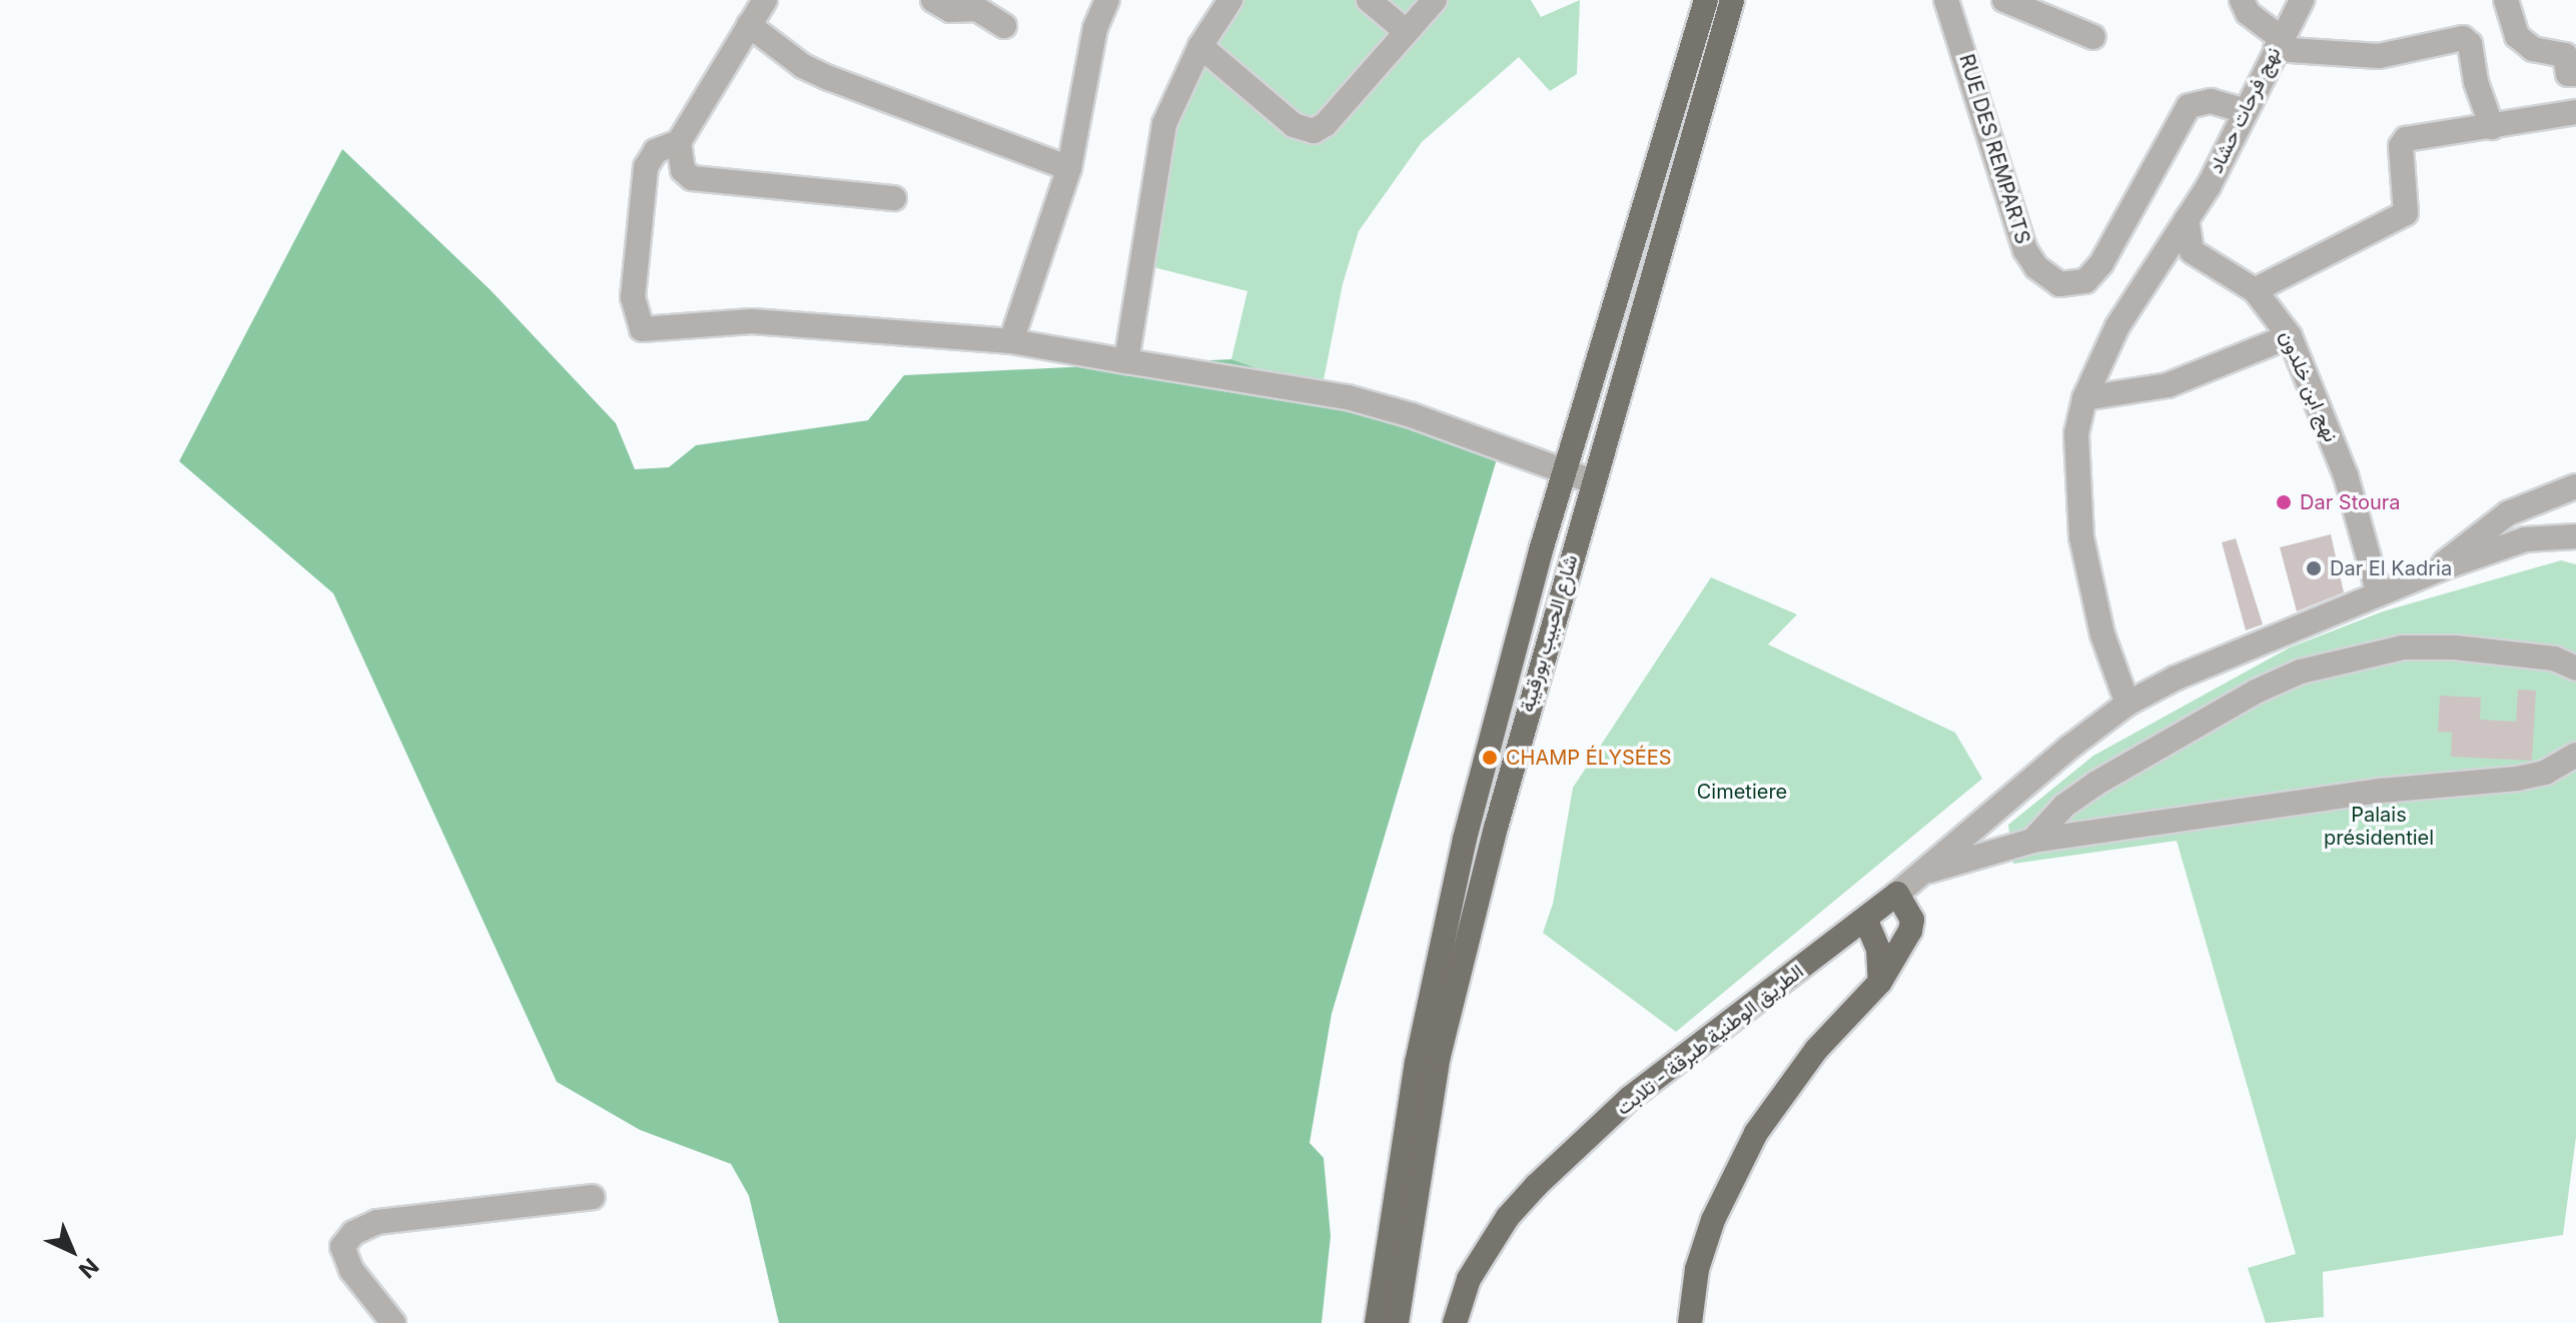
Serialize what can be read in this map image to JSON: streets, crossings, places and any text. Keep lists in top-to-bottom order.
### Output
{
  "streets": {
    "main road": ["شارع الحبيب بورقيبة", "الطريق الوطنية طبرقة - تلابت"],
    "street": ["نهج فرحات حشاد", "RUE DES REMPARTS", "نهج ابن خلدون"]
  },
  "crossings": [
    ["نهج فرحات حشاد", "RUE DES REMPARTS"],
    ["نهج فرحات حشاد", "نهج ابن خلدون"]
  ],
  "parks": ["Cimetiere", "Palais présidentiel"],
  "places": ["Dar Stoura", "Dar El Kadria", "CHAMP ÉLYSÉES"],
  "north": "bottom right"
}
